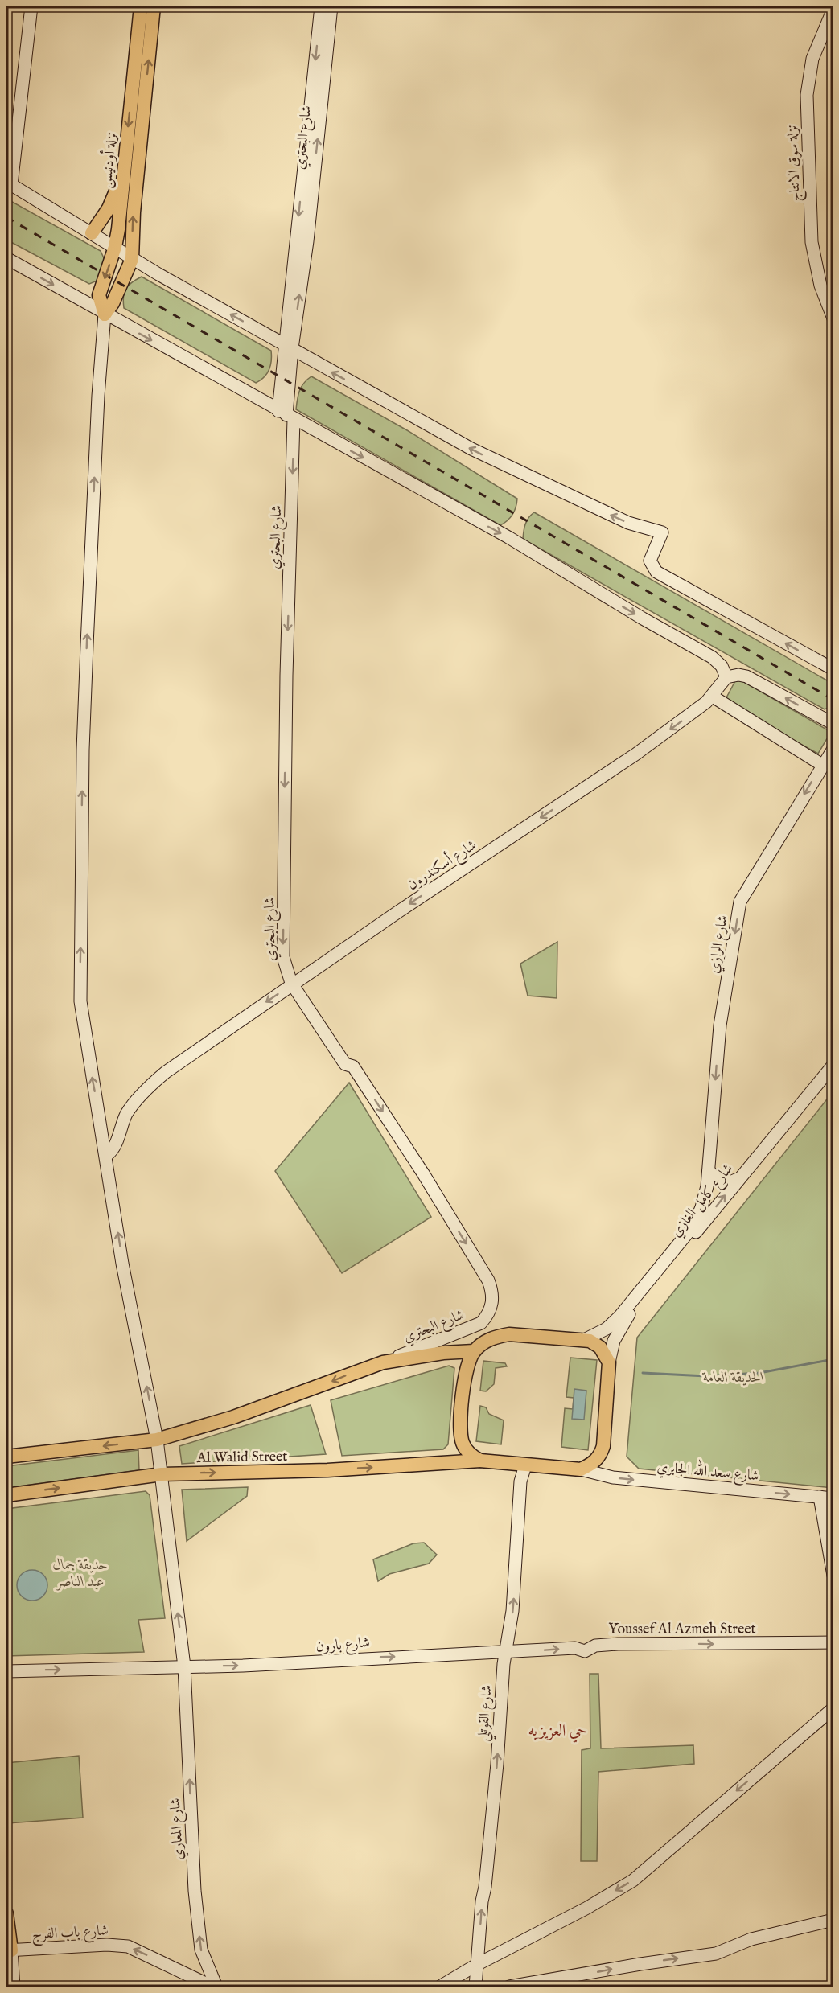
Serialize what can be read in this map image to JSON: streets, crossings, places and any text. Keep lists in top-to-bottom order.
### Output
{
  "streets": {
    "main road": [
      "شارع البحتري",
      "نزلة أودنيس",
      "نزلة سوق الانتاج",
      "شارع أسكندرون",
      "شارع الرازي",
      "شارع كامل الغازي",
      "Al Walid Street",
      "شارع سعد الله الجابري",
      "Youssef Al Azmeh Street",
      "شارع بارون",
      "شارع القوتلي",
      "شارع المعاري",
      "شارع باب الفرج"
    ]
  },
  "crossings": [
    ["شارع البحتري", "شارع أسكندرون"],
    ["نزلة أودنيس", "شارع المعاري"],
    ["شارع أسكندرون", "شارع المعاري"],
    ["شارع الرازي", "شارع كامل الغازي"],
    ["شارع كامل الغازي", "Al Walid Street"],
    ["شارع كامل الغازي", "شارع سعد الله الجابري"],
    ["شارع كامل الغازي", "شارع القوتلي"],
    ["Al Walid Street", "شارع سعد الله الجابري"],
    ["Al Walid Street", "شارع القوتلي"],
    ["Al Walid Street", "شارع المعاري"],
    ["شارع سعد الله الجابري", "شارع القوتلي"],
    ["Youssef Al Azmeh Street", "شارع بارون"],
    ["Youssef Al Azmeh Street", "شارع القوتلي"],
    ["شارع بارون", "شارع القوتلي"],
    ["شارع بارون", "شارع المعاري"],
    ["شارع المعاري", "شارع باب الفرج"]
  ],
  "one_way": [
    "شارع أسكندرون",
    "شارع الرازي",
    "شارع سعد الله الجابري",
    "Youssef Al Azmeh Street",
    "شارع بارون",
    "شارع القوتلي",
    "شارع المعاري",
    "شارع باب الفرج"
  ],
  "districts": ["حي العزيزيه"],
  "parks": ["الحديقة العامة", "حديقة جمال عبد الناصر"]
}
